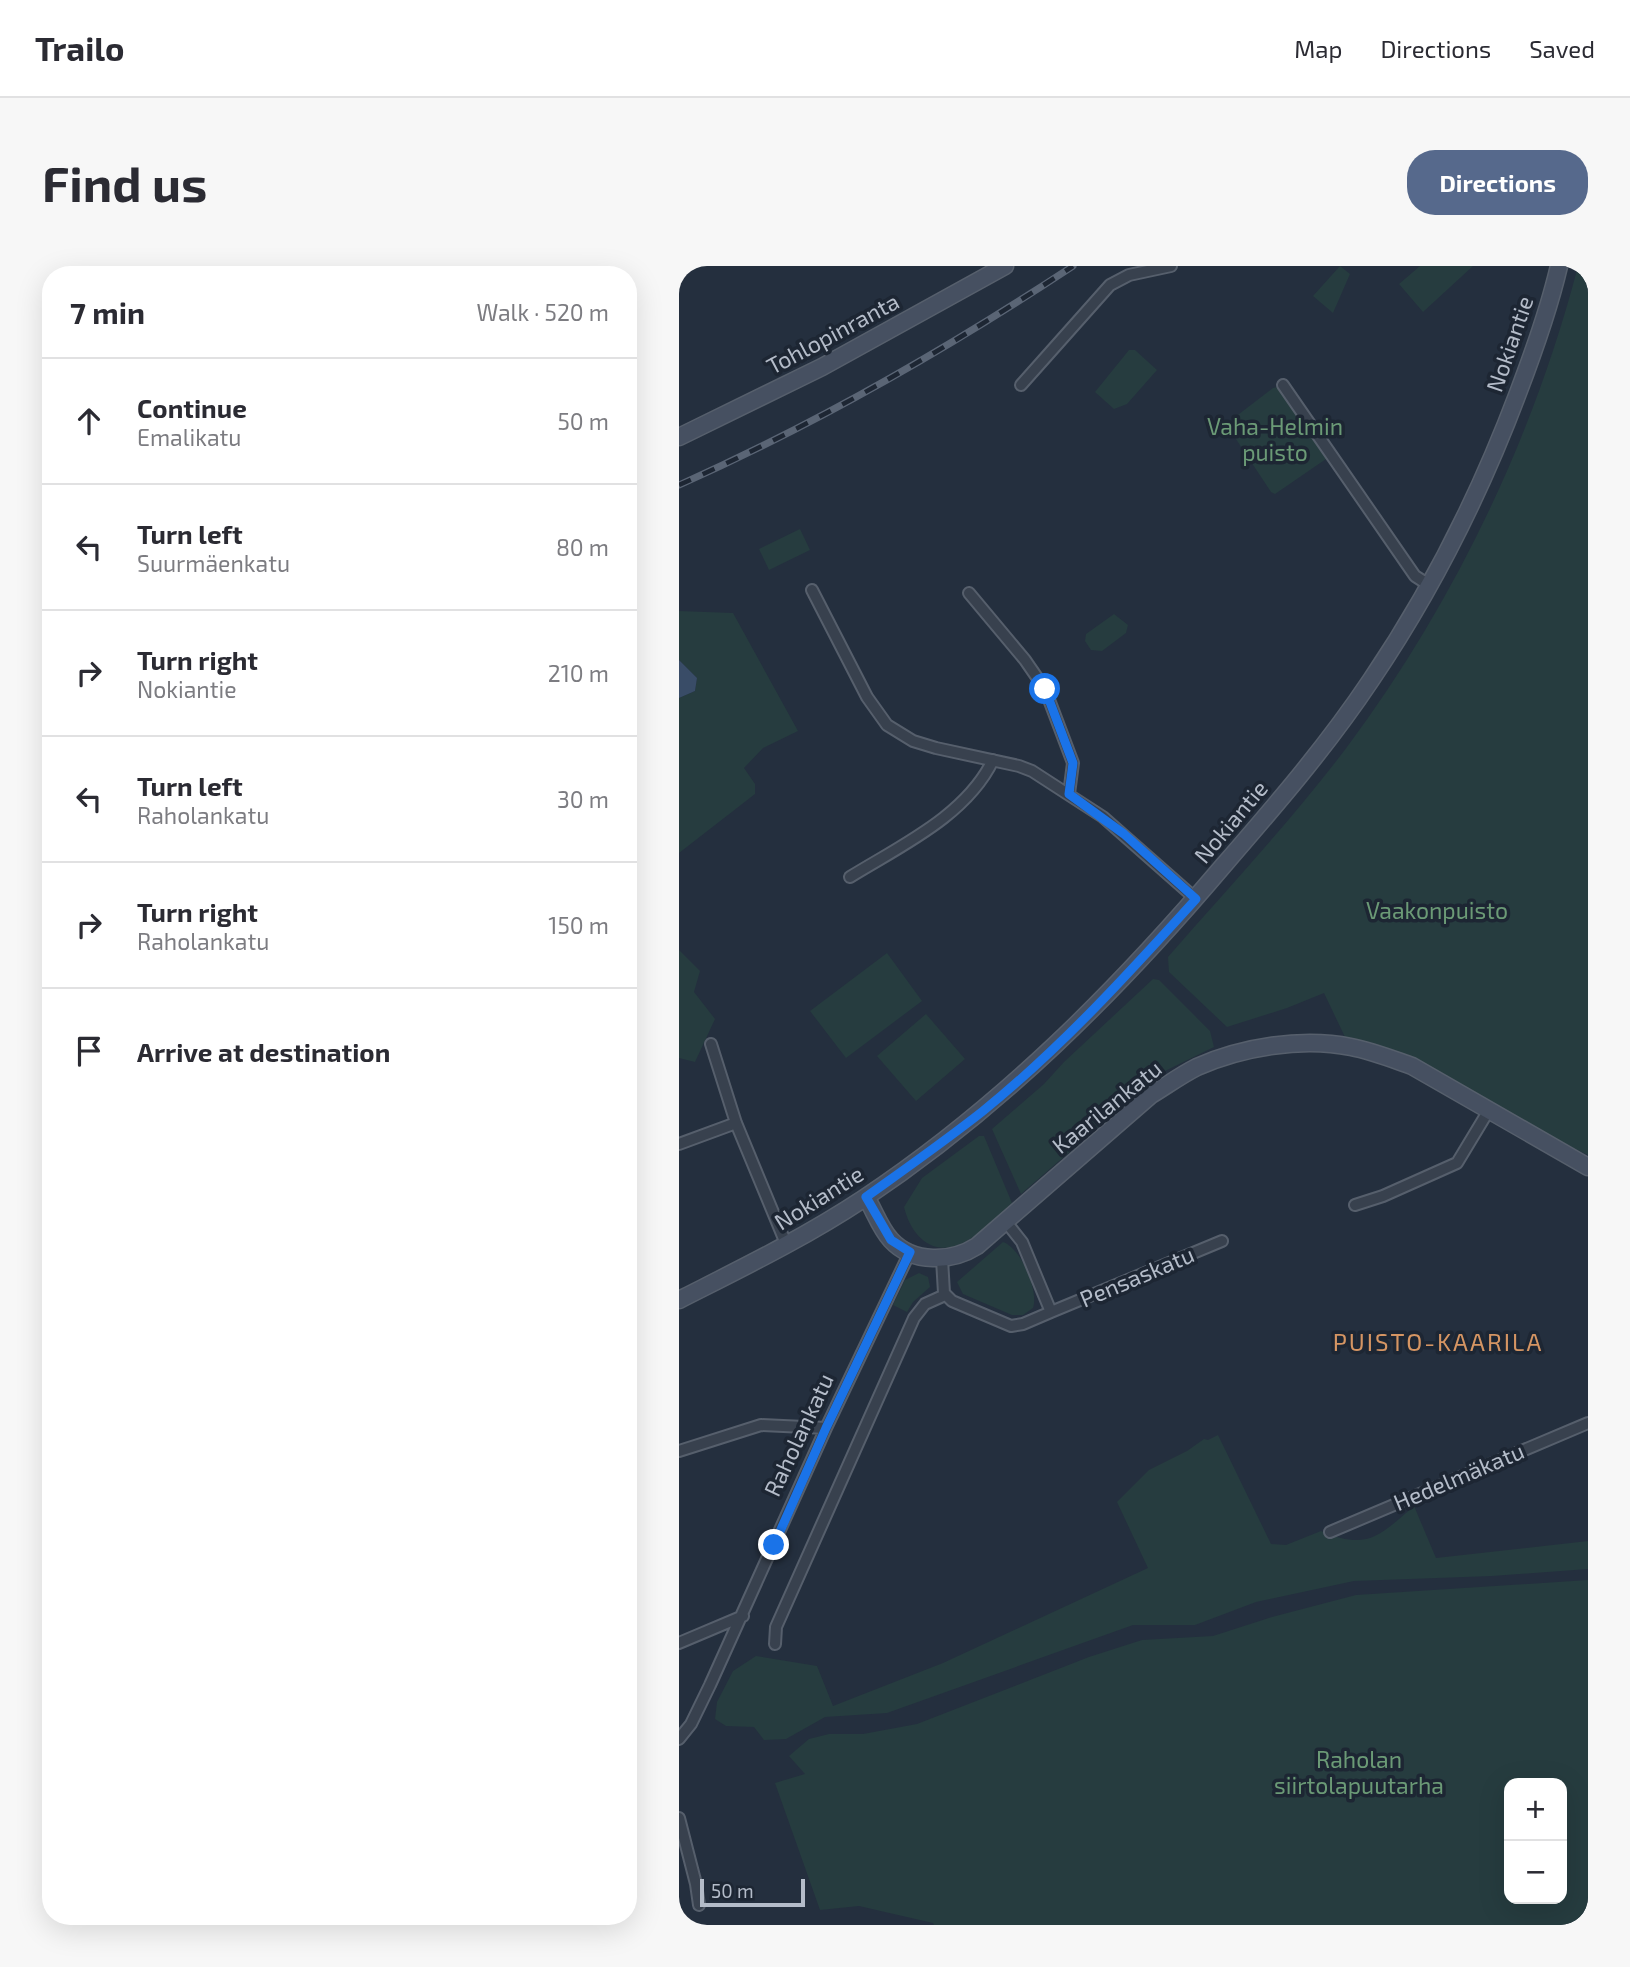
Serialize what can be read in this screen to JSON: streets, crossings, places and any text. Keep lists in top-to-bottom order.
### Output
{
  "streets": {
    "main road": ["Tohlopinranta", "Nokiantie", "Kaarilankatu"],
    "street": ["Pensaskatu", "Raholankatu", "Hedelmäkatu"]
  },
  "districts": ["PUISTO-KAARILA"],
  "parks": ["Vaha-Helmin puisto", "Vaakonpuisto", "Raholan siirtolapuutarha"],
  "scale_bar": "50 m",
  "page": {
    "header": "Trailo",
    "nav": ["Map", "Directions", "Saved"],
    "buttons": "Directions",
    "title": "Find us",
    "heading": ["7 min", "Walk · 520 m"],
    "list": [
      ["Continue", "Emalikatu", "50 m"],
      ["Turn left", "Suurmäenkatu", "80 m"],
      ["Turn right", "Nokiantie", "210 m"],
      ["Turn left", "Raholankatu", "30 m"],
      ["Turn right", "Raholankatu", "150 m"],
      "Arrive at destination"
    ],
    "map_buttons": ["+", "−"],
    "scale": "50 m"
  }
}
